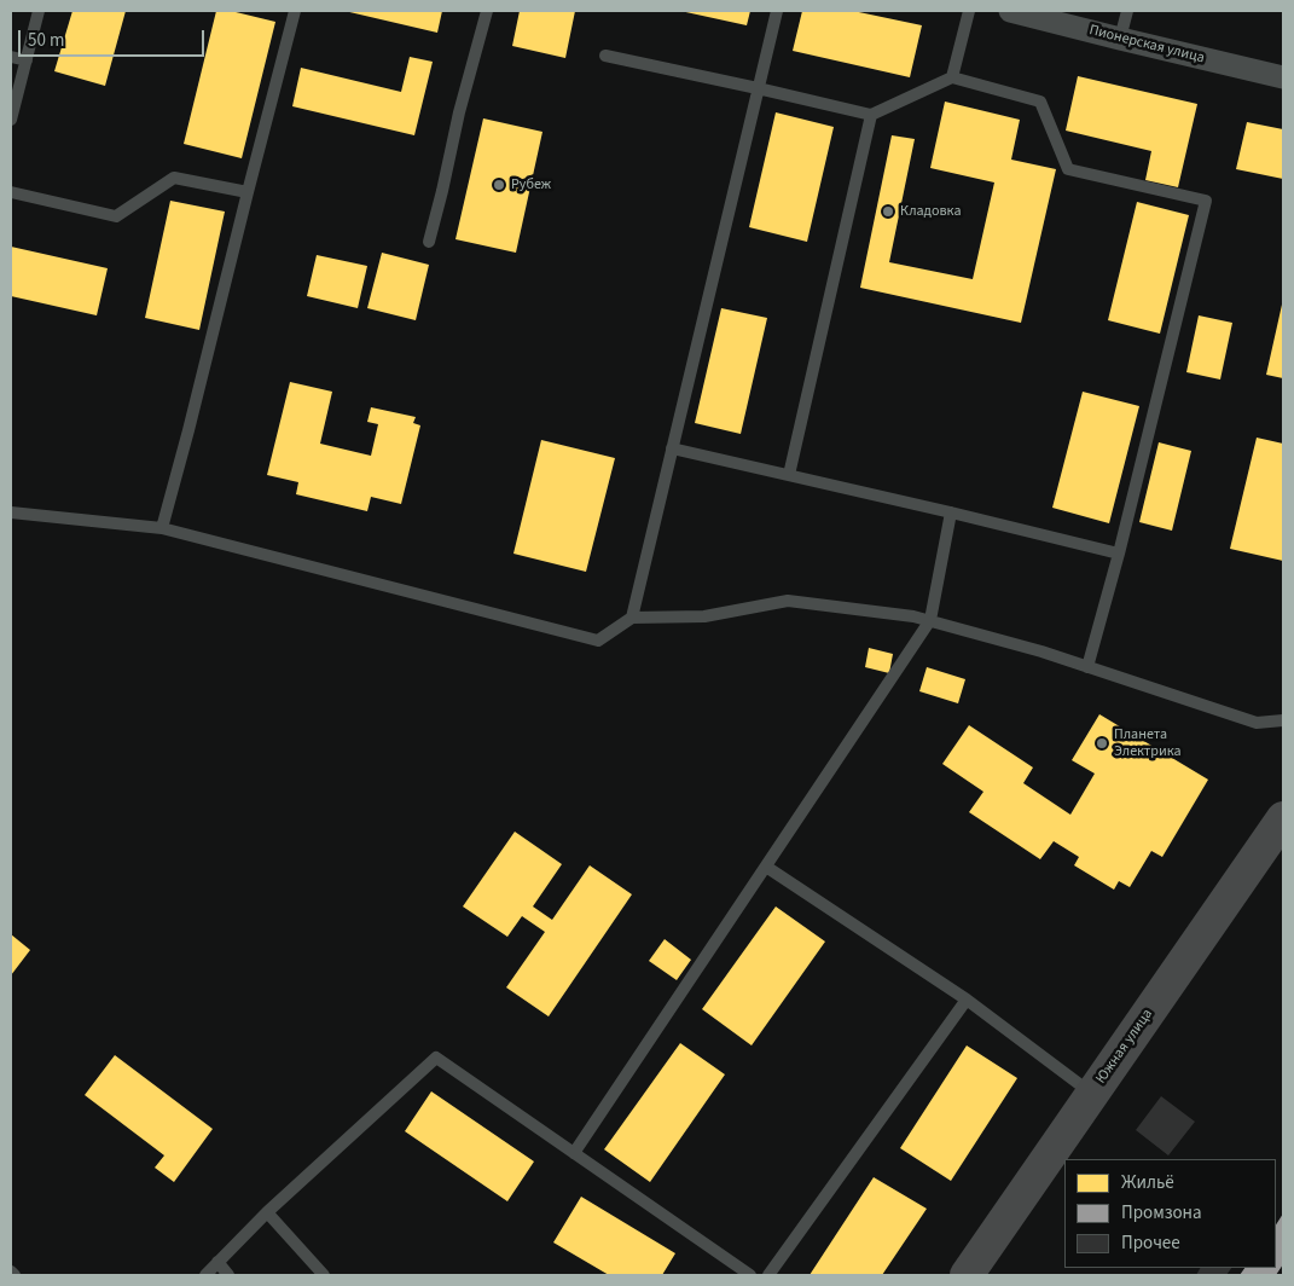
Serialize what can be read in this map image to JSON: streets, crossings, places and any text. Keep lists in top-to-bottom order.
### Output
{
  "streets": {
    "main road": ["Южная улица"],
    "street": ["Пионерская улица"]
  },
  "places": ["Рубеж", "Кладовка", "Планета Электрика"],
  "legend": ["Жильё", "Промзона", "Прочее"],
  "scale_bar": "50 m"
}
